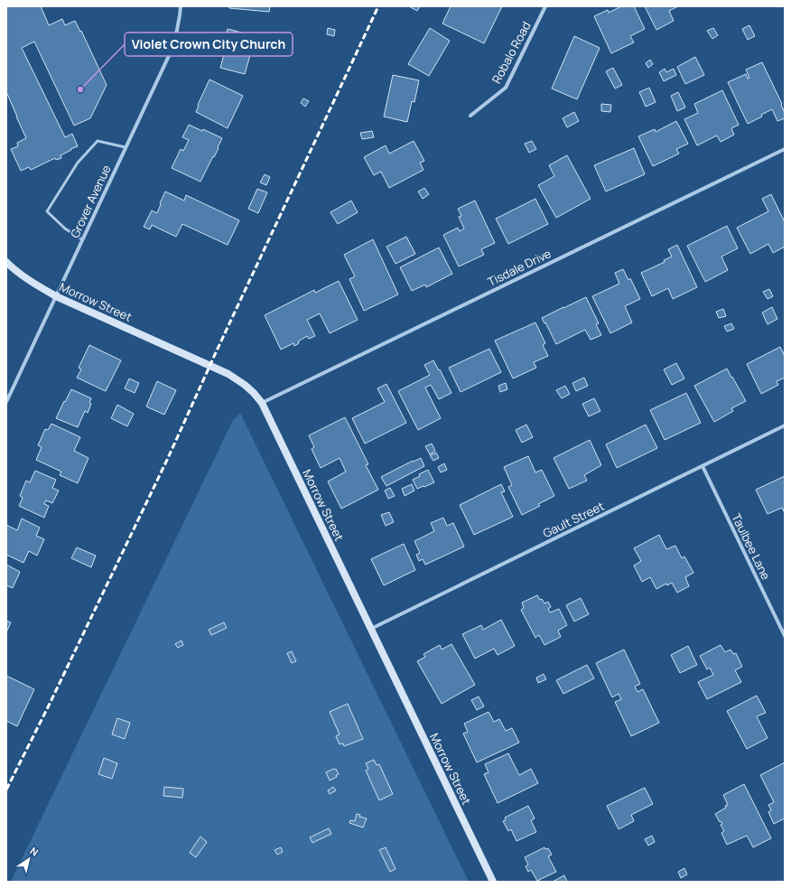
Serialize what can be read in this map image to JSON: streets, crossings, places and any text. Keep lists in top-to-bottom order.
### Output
{
  "streets": {
    "street": [
      "Robalo Road",
      "Grover Avenue",
      "Tisdale Drive",
      "Morrow Street",
      "Gault Street",
      "Taulbee Lane"
    ]
  },
  "crossings": [
    ["Grover Avenue", "Morrow Street"],
    ["Tisdale Drive", "Morrow Street"],
    ["Morrow Street", "Gault Street"],
    ["Gault Street", "Taulbee Lane"]
  ],
  "places": ["Violet Crown City Church"],
  "north": "top right"
}
